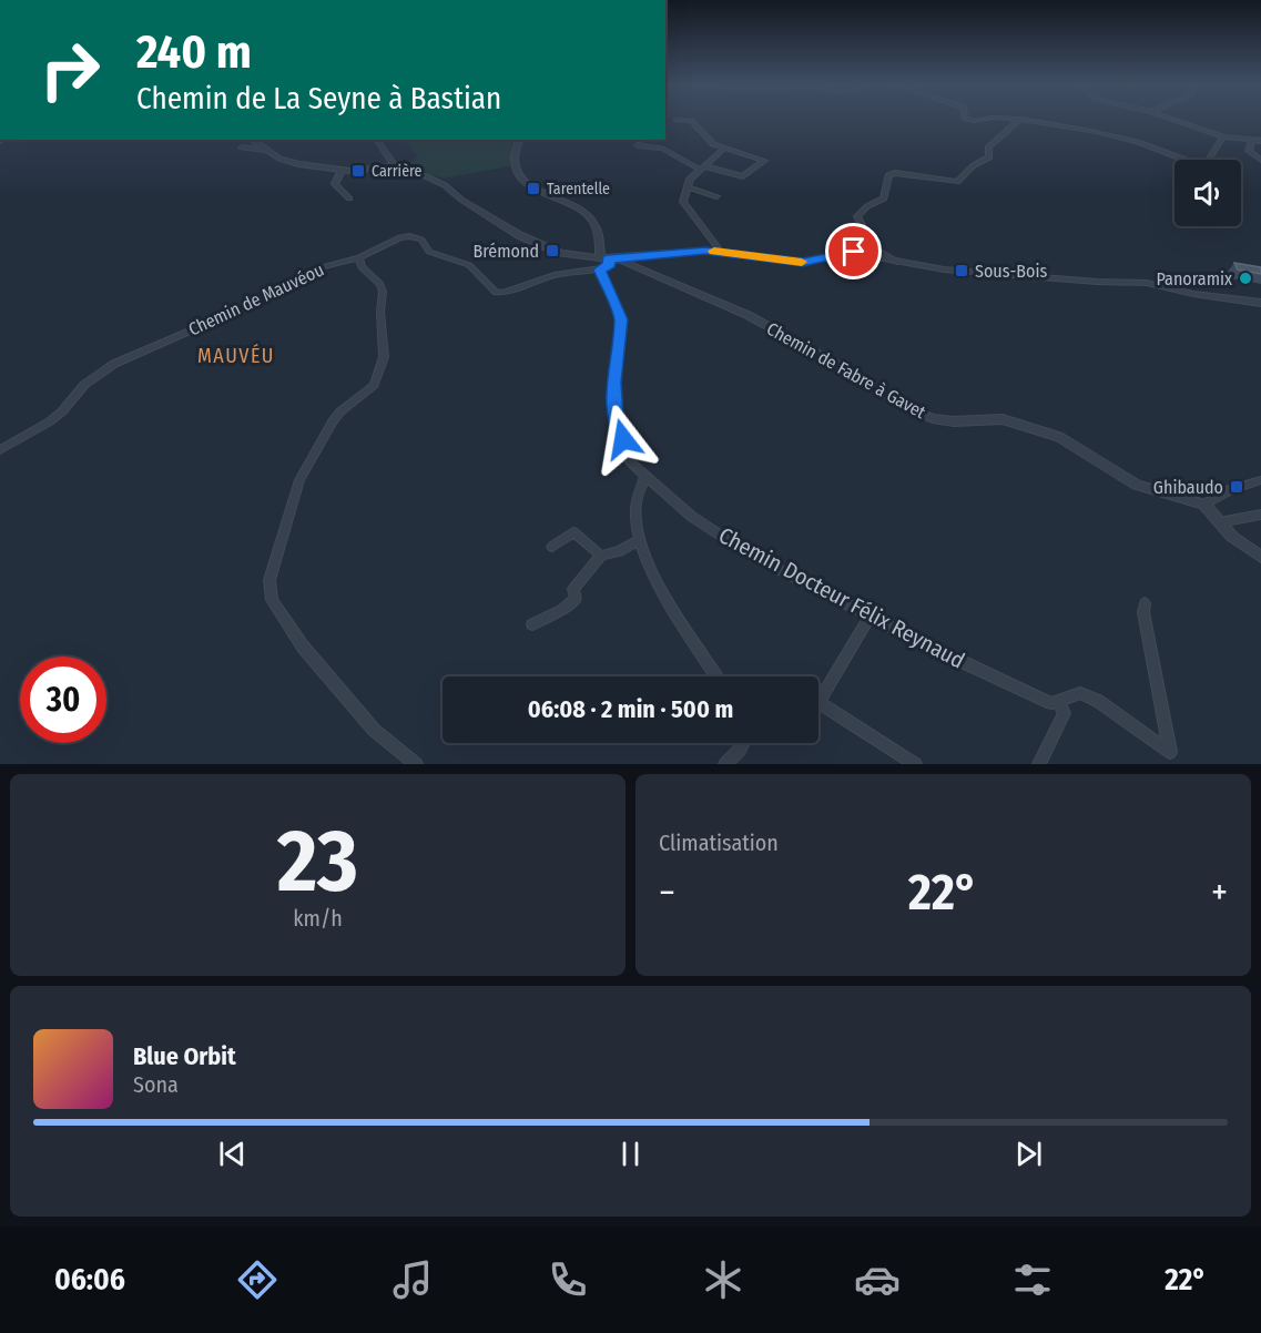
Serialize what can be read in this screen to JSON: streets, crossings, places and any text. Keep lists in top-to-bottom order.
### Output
{
  "streets": {
    "street": ["Chemin de Mauvéou", "Chemin de Fabre à Gavet", "Chemin Docteur Félix Reynaud"]
  },
  "crossings": [
    ["Chemin de Mauvéou", "Chemin Docteur Félix Reynaud"]
  ],
  "districts": ["MAUVÉU"],
  "places": {
    "transit": [
      "Carrière",
      "Tarentelle",
      "Brémond",
      "Sous-Bois",
      "Ghibaudo"
    ],
    "other": ["Panoramix"]
  },
  "page": {
    "turn": ["240 m", "Chemin de La Seyne à Bastian"],
    "limit": "30",
    "trip": "06:08 · 2 min · 500 m",
    "tile": [
      ["23", "km/h"],
      "Climatisation"
    ],
    "heat": ["−", "22°", "+"],
    "song": ["Blue Orbit", "Sona"],
    "tabs": ["06:06", "22°"]
  }
}
